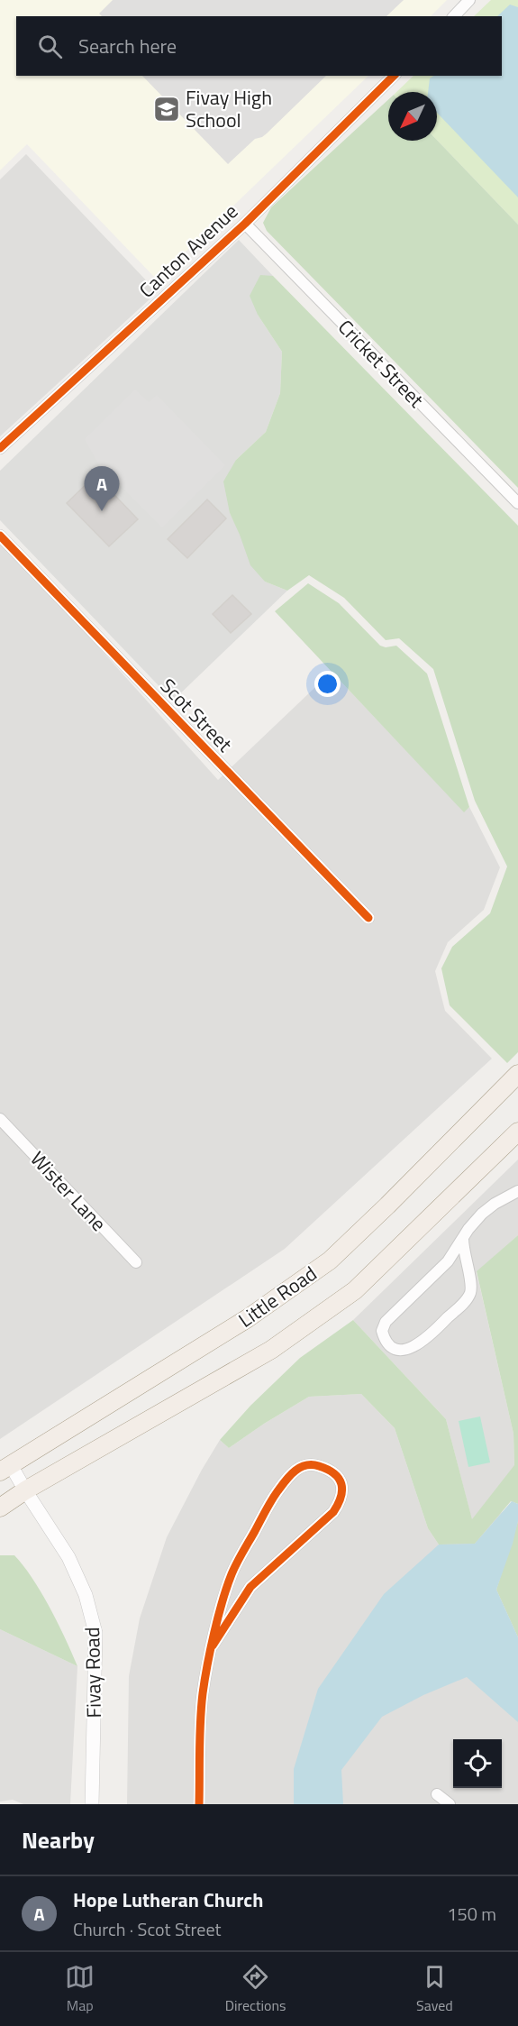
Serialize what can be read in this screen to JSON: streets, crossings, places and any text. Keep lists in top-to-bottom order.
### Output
{
  "streets": {
    "main road": ["Little Road"],
    "street": [
      "Canton Avenue",
      "Cricket Street",
      "Scot Street",
      "Wister Lane",
      "Fivay Road"
    ]
  },
  "crossings": [
    ["Canton Avenue", "Cricket Street"],
    ["Little Road", "Fivay Road"]
  ],
  "places": {
    "school or university": ["Fivay High School"]
  },
  "north": "bottom left",
  "page": {
    "search": "Search here",
    "pins": "A",
    "heading": "Nearby",
    "list": [
      {
        "mark": "A",
        "name": "Hope Lutheran Church",
        "note": "Church · Scot Street",
        "value": "150 m"
      }
    ],
    "nav": ["Map", "Directions", "Saved"]
  }
}
